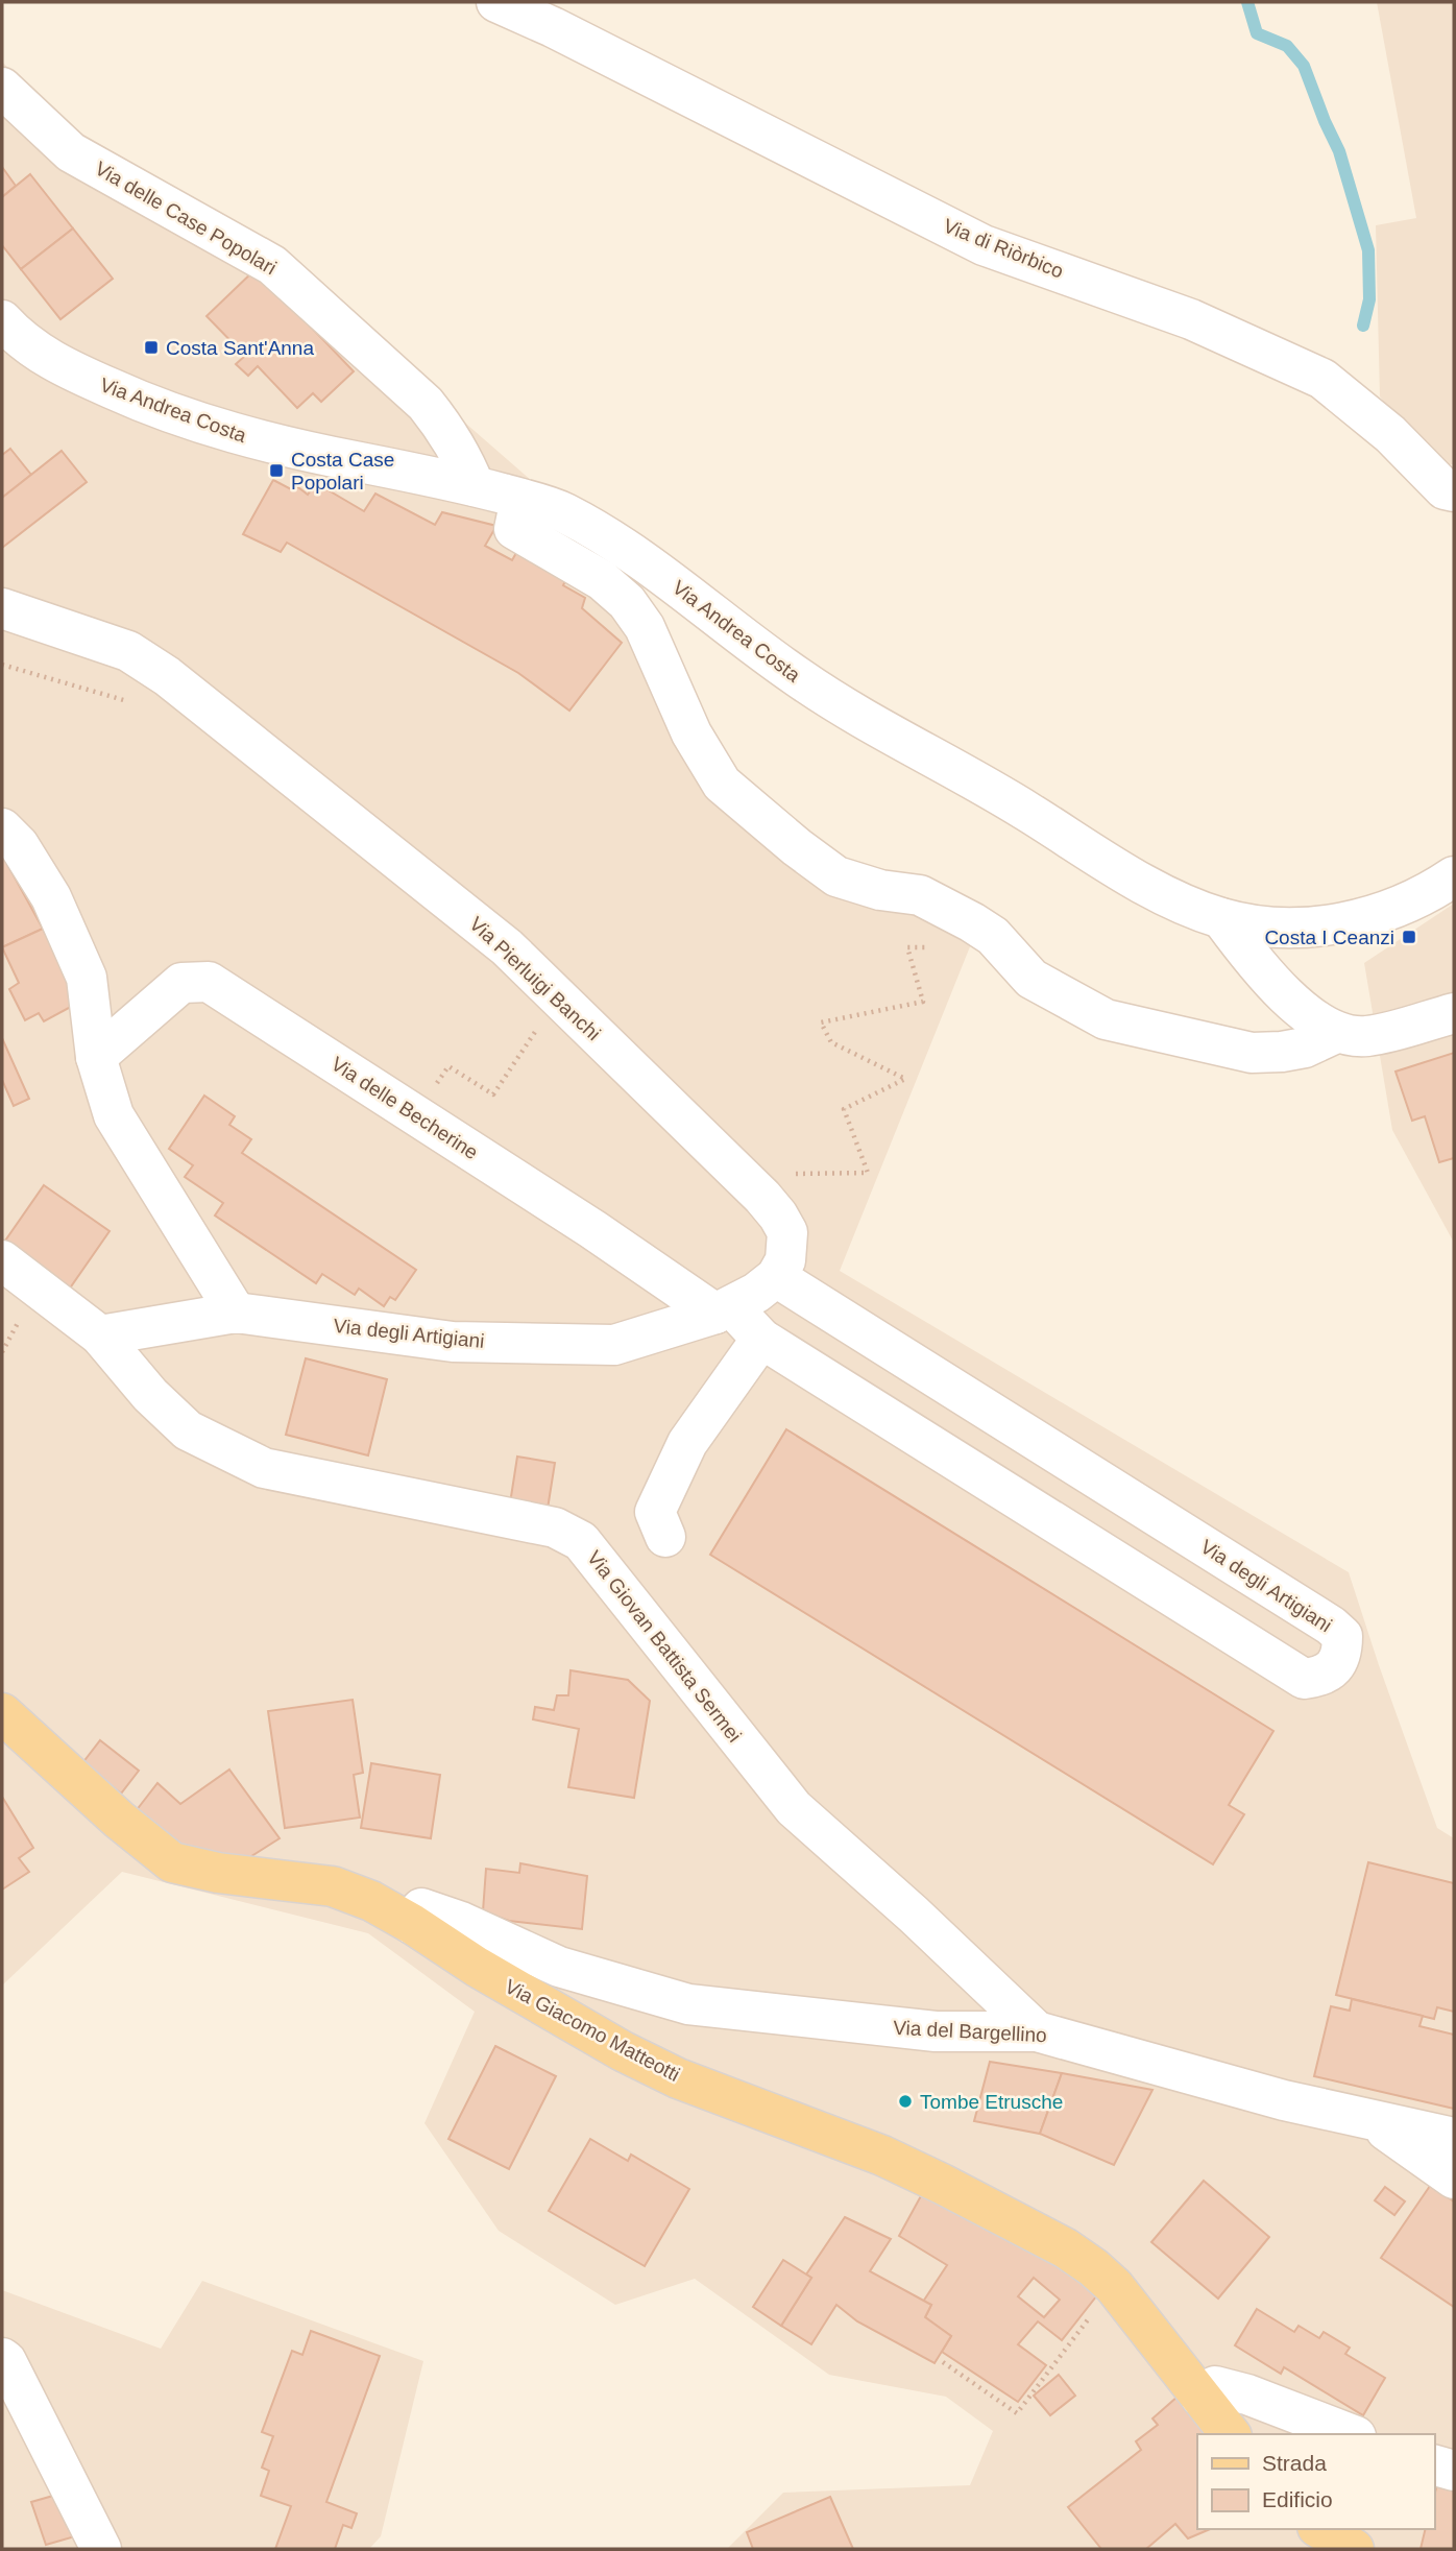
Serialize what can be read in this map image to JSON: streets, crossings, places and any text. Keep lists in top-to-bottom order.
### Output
{
  "streets": {
    "main road": ["Via Giacomo Matteotti"],
    "street": [
      "Via delle Case Popolari",
      "Via di Riòrbico",
      "Via Andrea Costa",
      "Via Pierluigi Banchi",
      "Via delle Becherine",
      "Via degli Artigiani",
      "Via Giovan Battista Sermei",
      "Via del Bargellino"
    ]
  },
  "crossings": [
    ["Via delle Case Popolari", "Via Andrea Costa"],
    ["Via Pierluigi Banchi", "Via degli Artigiani"],
    ["Via delle Becherine", "Via degli Artigiani"],
    ["Via degli Artigiani", "Via Giovan Battista Sermei"],
    ["Via Giovan Battista Sermei", "Via del Bargellino"],
    ["Via Giacomo Matteotti", "Via del Bargellino"]
  ],
  "places": {
    "transit": ["Costa Sant'Anna", "Costa Case Popolari", "Costa I Ceanzi"],
    "other": ["Tombe Etrusche"]
  },
  "legend": ["Strada", "Edificio"]
}
